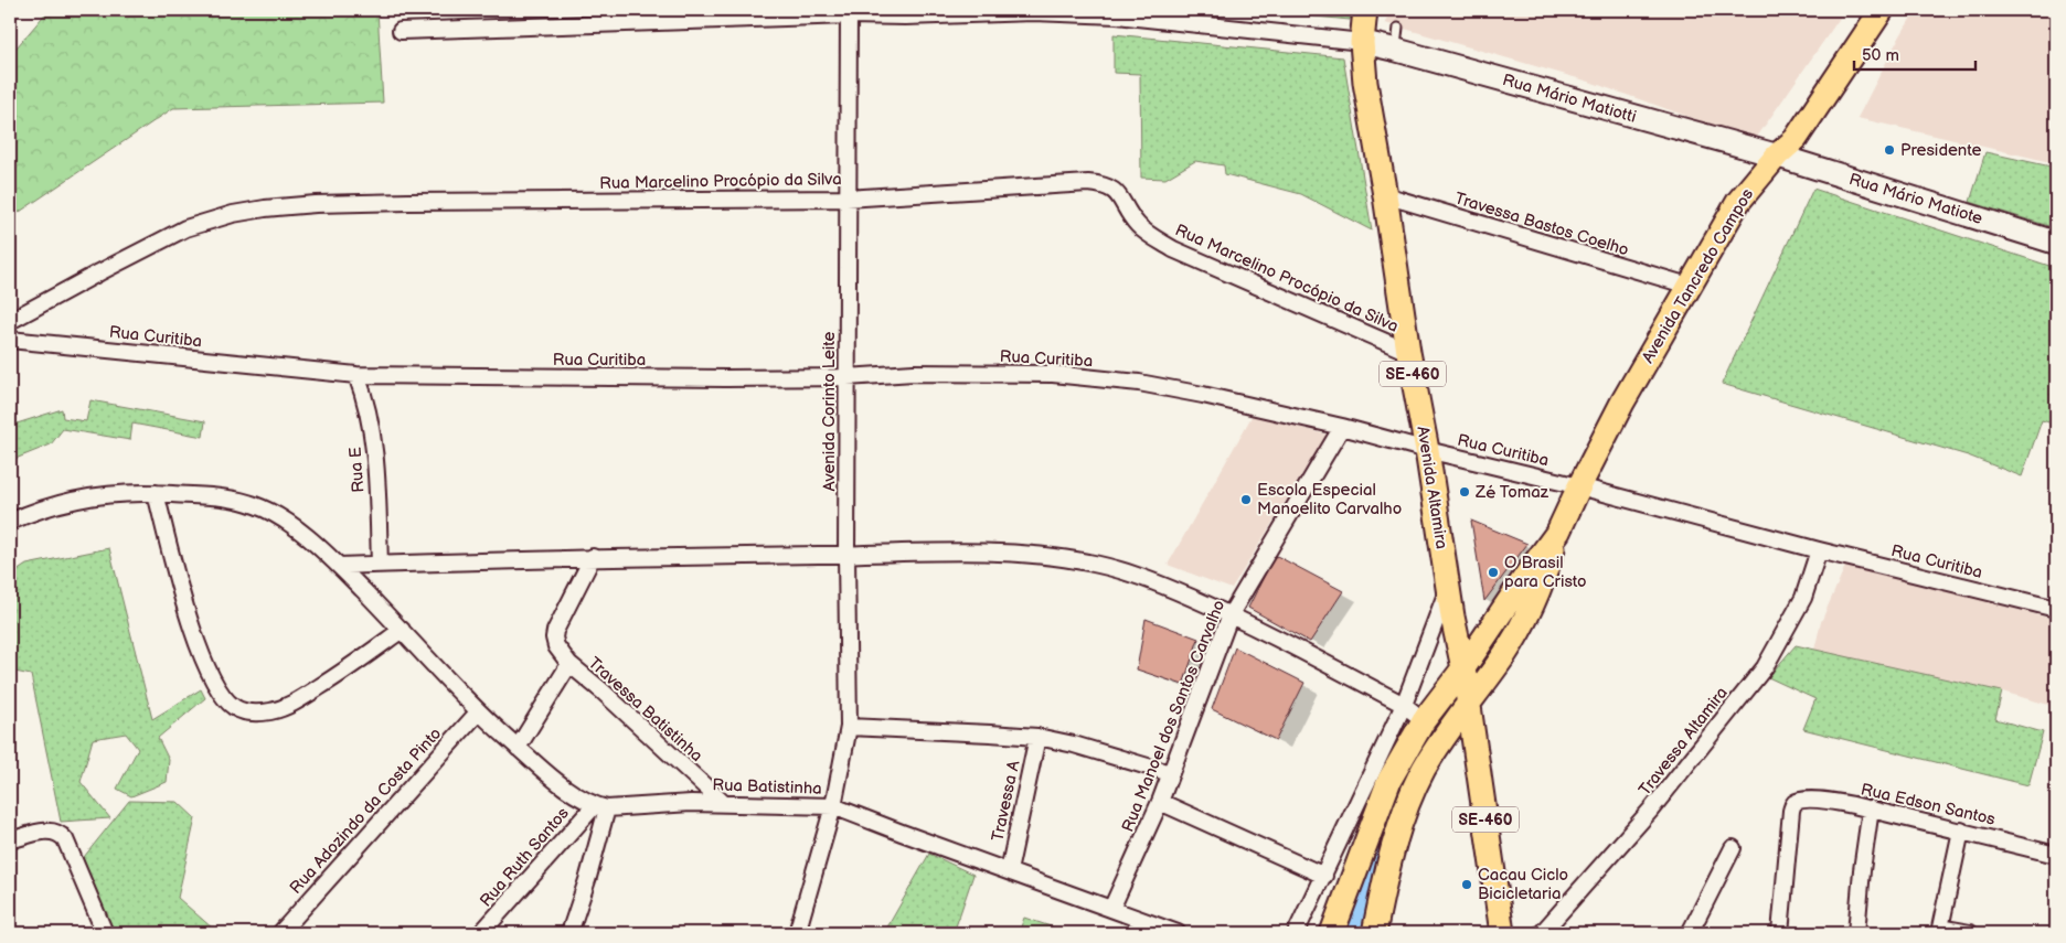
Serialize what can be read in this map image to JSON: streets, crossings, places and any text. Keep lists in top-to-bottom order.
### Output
{
  "streets": {
    "main road": [
      "Rua Mário Matiotti",
      "Rua Mário Matiote",
      "Avenida Tancredo Campos",
      "SE-460",
      "Avenida Altamira"
    ],
    "street": [
      "Rua Marcelino Procópio da Silva",
      "Travessa Bastos Coelho",
      "Rua Curitiba",
      "Avenida Corinto Leite",
      "Rua E",
      "Travessa Batistinha",
      "Rua Manoel dos Santos Carvalho",
      "Travessa Altamira",
      "Rua Batistinha",
      "Travessa A",
      "Rua Edson Santos",
      "Rua Adozindo da Costa Pinto",
      "Rua Ruth Santos"
    ]
  },
  "crossings": [
    ["Rua Mário Matiotti", "Rua Mário Matiote"],
    ["Rua Mário Matiotti", "Avenida Tancredo Campos"],
    ["Rua Mário Matiotti", "SE-460"],
    ["Rua Mário Matiotti", "Avenida Altamira"],
    ["Rua Marcelino Procópio da Silva", "Avenida Corinto Leite"],
    ["Rua Marcelino Procópio da Silva", "Avenida Altamira"],
    ["Rua Mário Matiote", "Avenida Tancredo Campos"],
    ["Travessa Bastos Coelho", "Avenida Tancredo Campos"],
    ["Travessa Bastos Coelho", "Avenida Altamira"],
    ["Avenida Tancredo Campos", "Rua Curitiba"],
    ["Avenida Tancredo Campos", "Avenida Altamira"],
    ["Rua Curitiba", "Avenida Corinto Leite"],
    ["Rua Curitiba", "Rua E"],
    ["Rua Curitiba", "Avenida Altamira"],
    ["Rua Curitiba", "Rua Manoel dos Santos Carvalho"],
    ["Rua Curitiba", "Travessa Altamira"],
    ["SE-460", "Avenida Altamira"],
    ["Avenida Corinto Leite", "Rua Batistinha"],
    ["Travessa Batistinha", "Rua Batistinha"],
    ["Rua Manoel dos Santos Carvalho", "Rua Batistinha"],
    ["Rua Batistinha", "Travessa A"],
    ["Rua Batistinha", "Rua Ruth Santos"]
  ],
  "places": [
    "Presidente",
    "Zé Tomaz",
    "Escola Especial Manoelito Carvalho",
    "O Brasil para Cristo",
    "Cacau Ciclo Bicicletaria"
  ],
  "scale_bar": "50 m"
}
